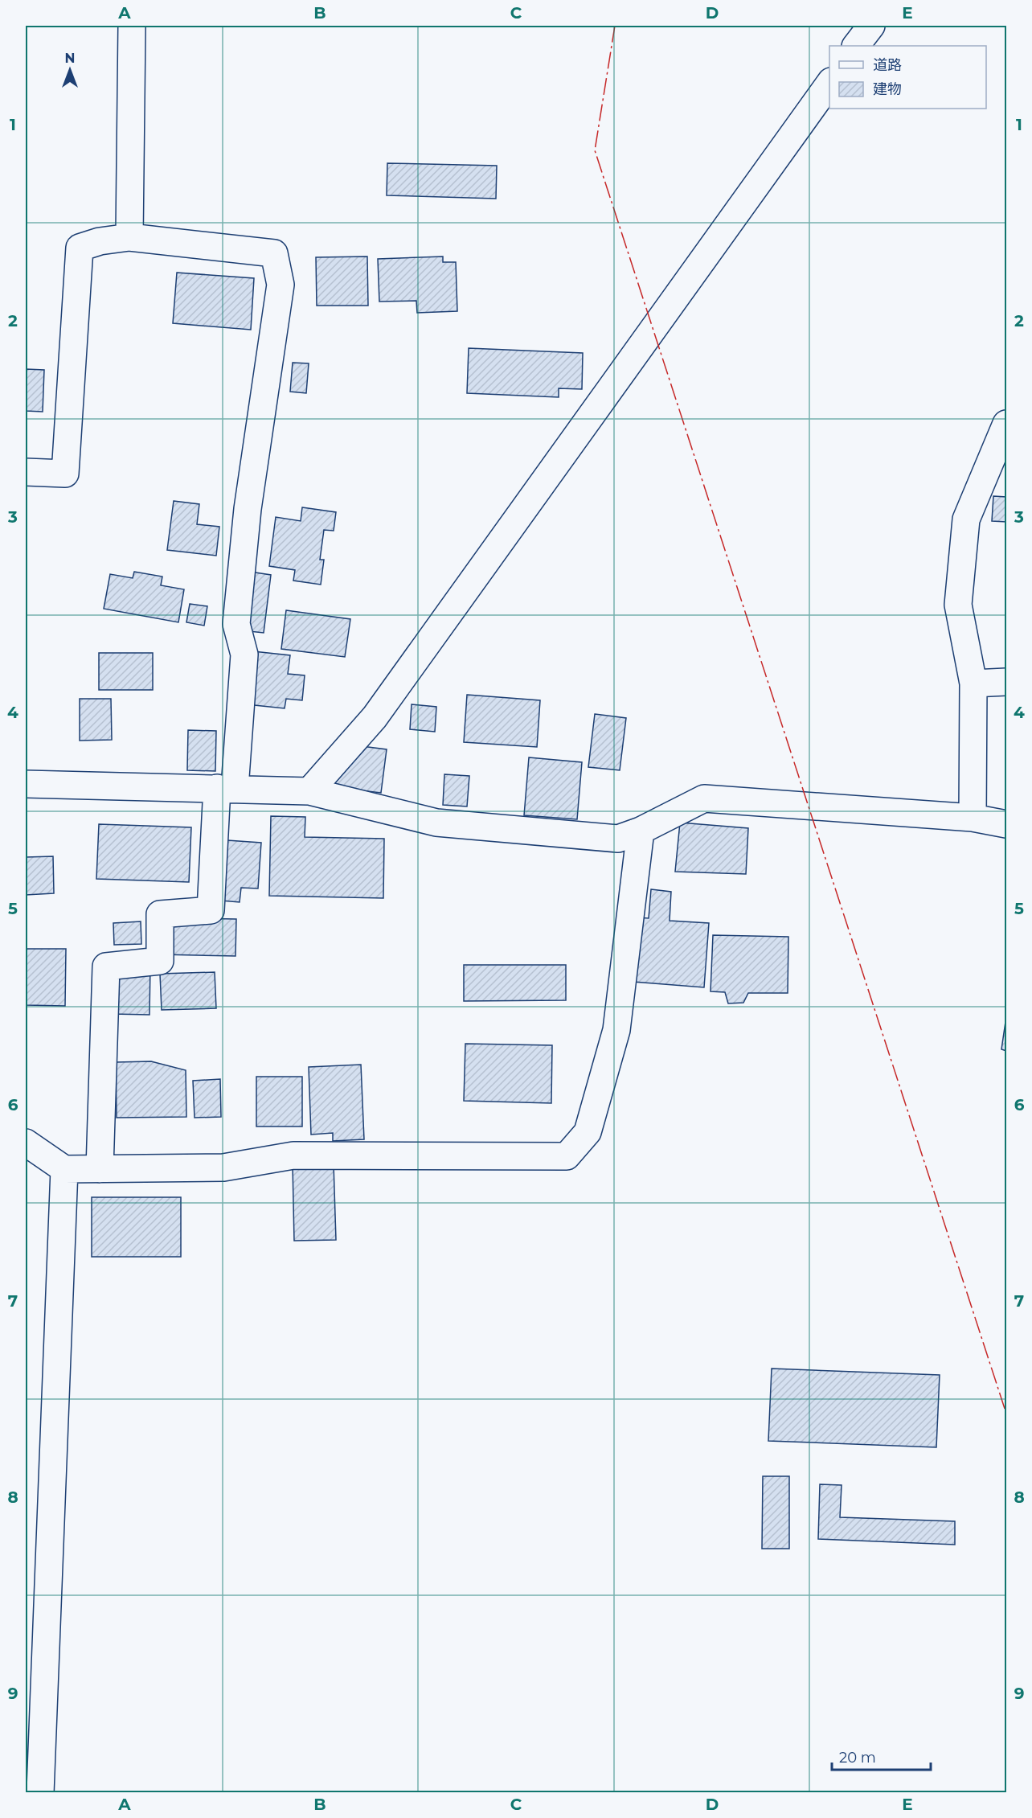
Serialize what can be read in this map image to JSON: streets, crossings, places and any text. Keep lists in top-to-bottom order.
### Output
{
  "legend": ["道路", "建物"],
  "scale_bar": "20 m",
  "north": "top",
  "grid": {
    "columns": [
      "A",
      "B",
      "C",
      "D",
      "E"
    ],
    "rows": [
      "1",
      "2",
      "3",
      "4",
      "5",
      "6",
      "7",
      "8",
      "9"
    ]
  }
}
